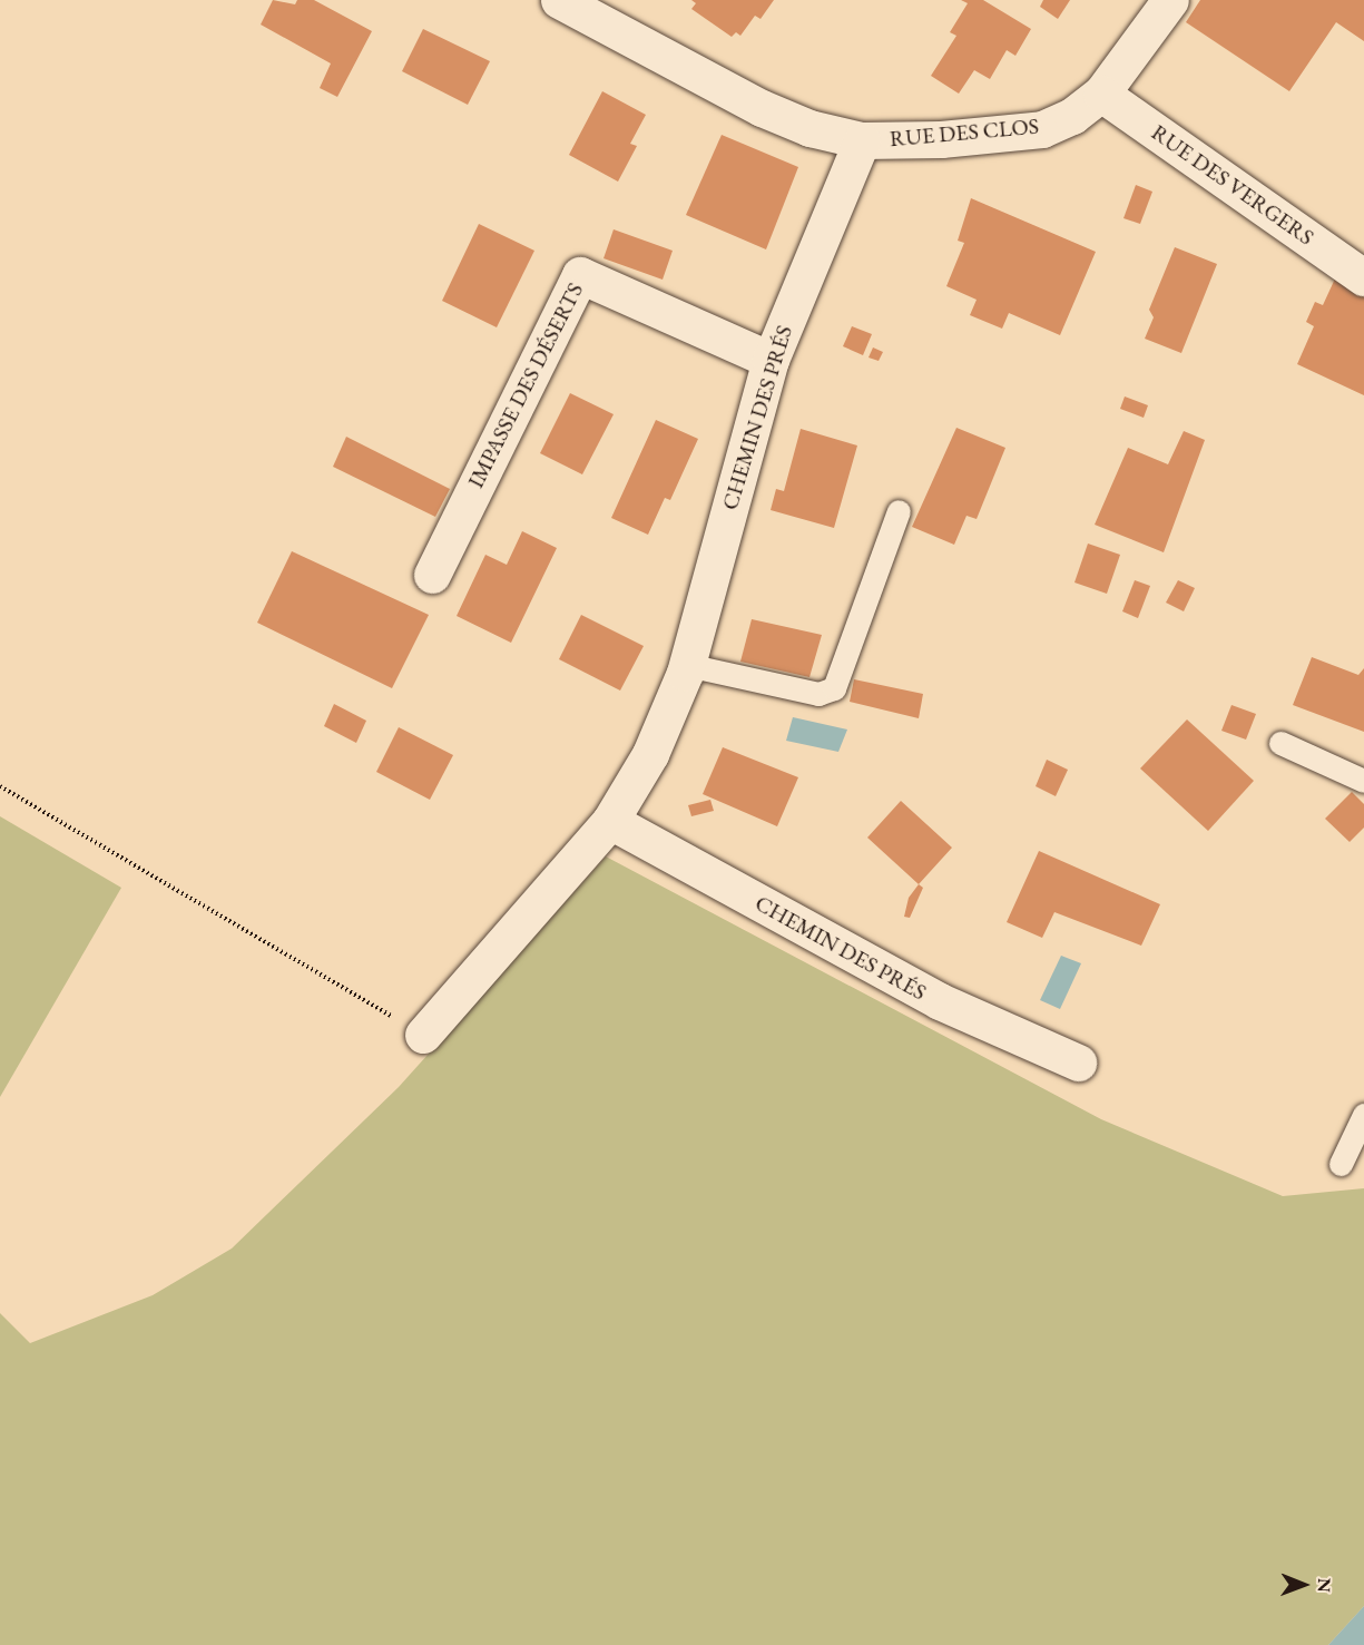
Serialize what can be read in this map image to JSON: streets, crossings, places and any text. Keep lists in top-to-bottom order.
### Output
{
  "streets": {
    "street": [
      "RUE DES CLOS",
      "RUE DES VERGERS",
      "IMPASSE DES DÉSERTS",
      "CHEMIN DES PRÉS"
    ]
  },
  "crossings": [
    ["RUE DES CLOS", "RUE DES VERGERS"],
    ["RUE DES CLOS", "CHEMIN DES PRÉS"],
    ["IMPASSE DES DÉSERTS", "CHEMIN DES PRÉS"]
  ],
  "north": "right"
}
